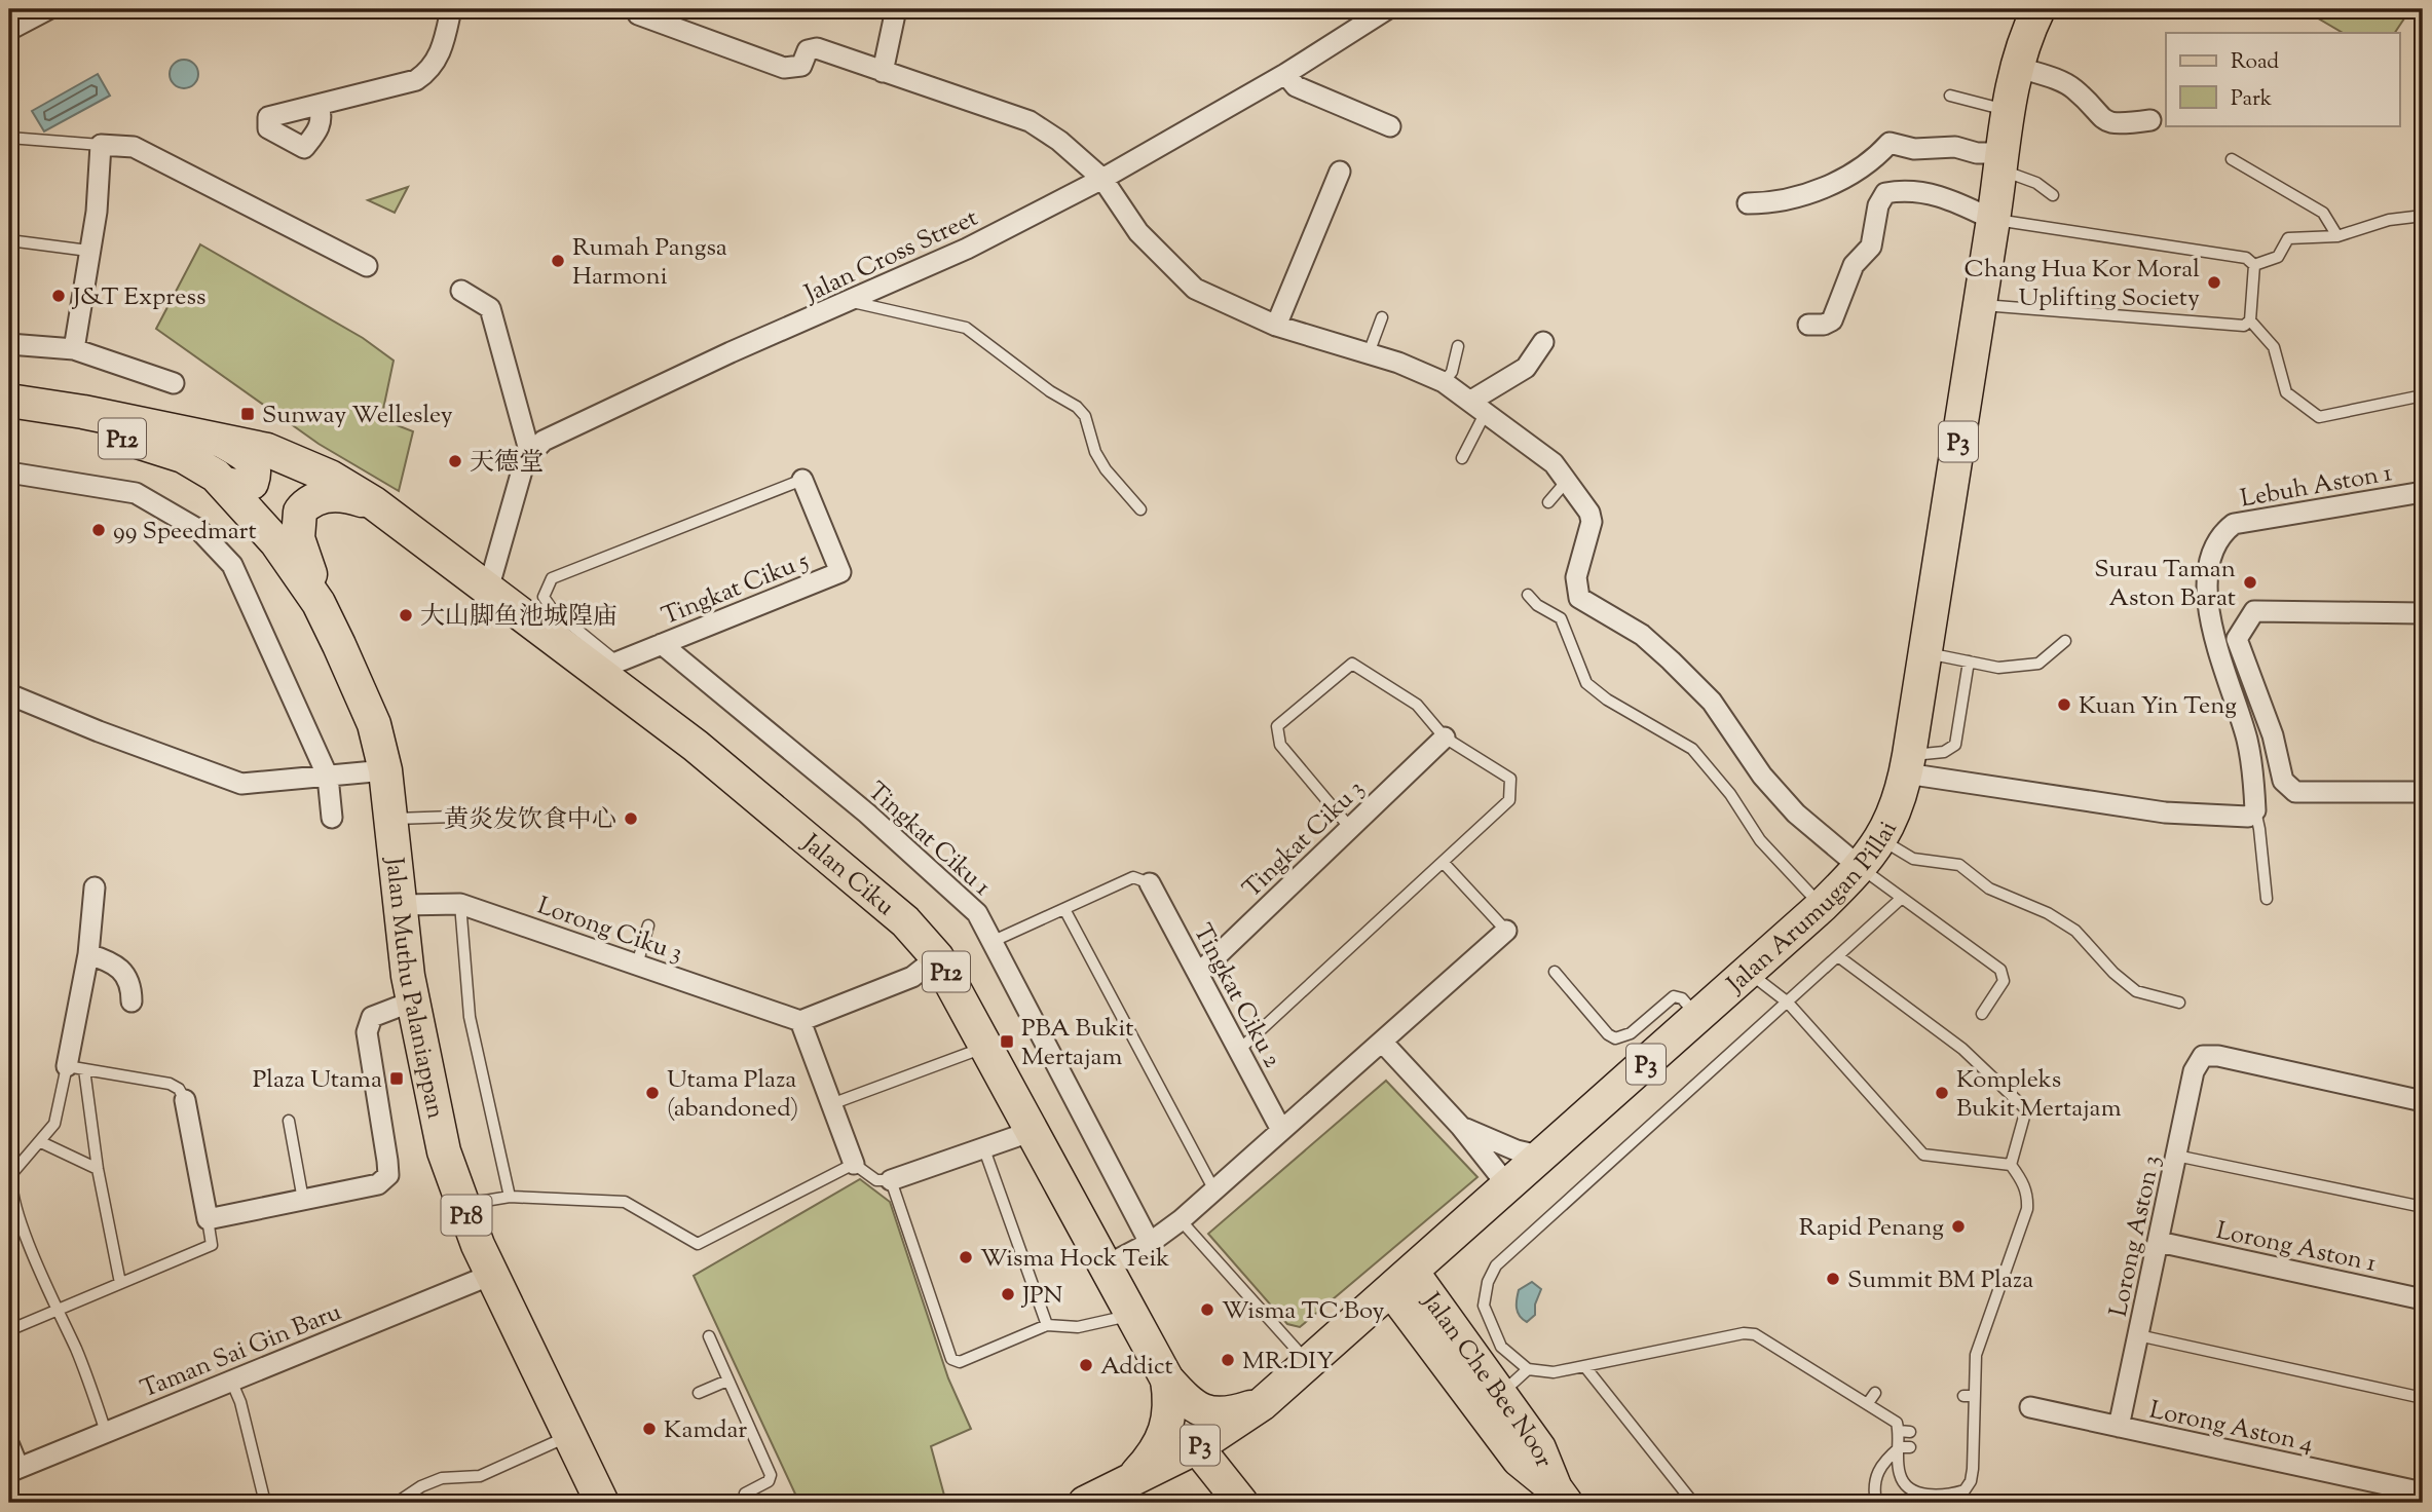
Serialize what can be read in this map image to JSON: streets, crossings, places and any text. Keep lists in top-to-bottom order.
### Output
{
  "streets": {
    "main road": [
      "P12",
      "P3",
      "Jalan Ciku",
      "Jalan Arumugan Pillai",
      "Jalan Muthu Palaniappan",
      "P18",
      "Jalan Che Bee Noor"
    ],
    "street": [
      "Jalan Cross Street",
      "Lebuh Aston 1",
      "Tingkat Ciku 5",
      "Tingkat Ciku 1",
      "Tingkat Ciku 3",
      "Lorong Ciku 3",
      "Tingkat Ciku 2",
      "Lorong Aston 3",
      "Lorong Aston 1",
      "Taman Sai Gin Baru",
      "Lorong Aston 4"
    ]
  },
  "crossings": [
    ["P12", "Jalan Ciku"],
    ["P12", "Jalan Muthu Palaniappan"],
    ["Tingkat Ciku 5", "Tingkat Ciku 1"],
    ["Tingkat Ciku 5", "Jalan Ciku"],
    ["Tingkat Ciku 3", "Tingkat Ciku 2"],
    ["Jalan Arumugan Pillai", "Jalan Che Bee Noor"],
    ["Lorong Ciku 3", "Jalan Muthu Palaniappan"],
    ["Jalan Muthu Palaniappan", "Taman Sai Gin Baru"],
    ["Lorong Aston 3", "Lorong Aston 1"],
    ["Lorong Aston 3", "Lorong Aston 4"]
  ],
  "places": {
    "other": [
      "Rumah Pangsa Harmoni",
      "Chang Hua Kor Moral Uplifting Society",
      "J&T Express",
      "天德堂",
      "99 Speedmart",
      "Surau Taman Aston Barat",
      "大山脚鱼池城隍庙",
      "Kuan Yin Teng",
      "黄炎发饮食中心",
      "Utama Plaza (abandoned)",
      "Kompleks Bukit Mertajam",
      "Rapid Penang",
      "Wisma Hock Teik",
      "Summit BM Plaza",
      "JPN",
      "Wisma TC Boy",
      "MR.DIY",
      "Addict",
      "Kamdar"
    ],
    "transit": ["Sunway Wellesley", "PBA Bukit Mertajam", "Plaza Utama"]
  },
  "legend": ["Road", "Park"]
}
